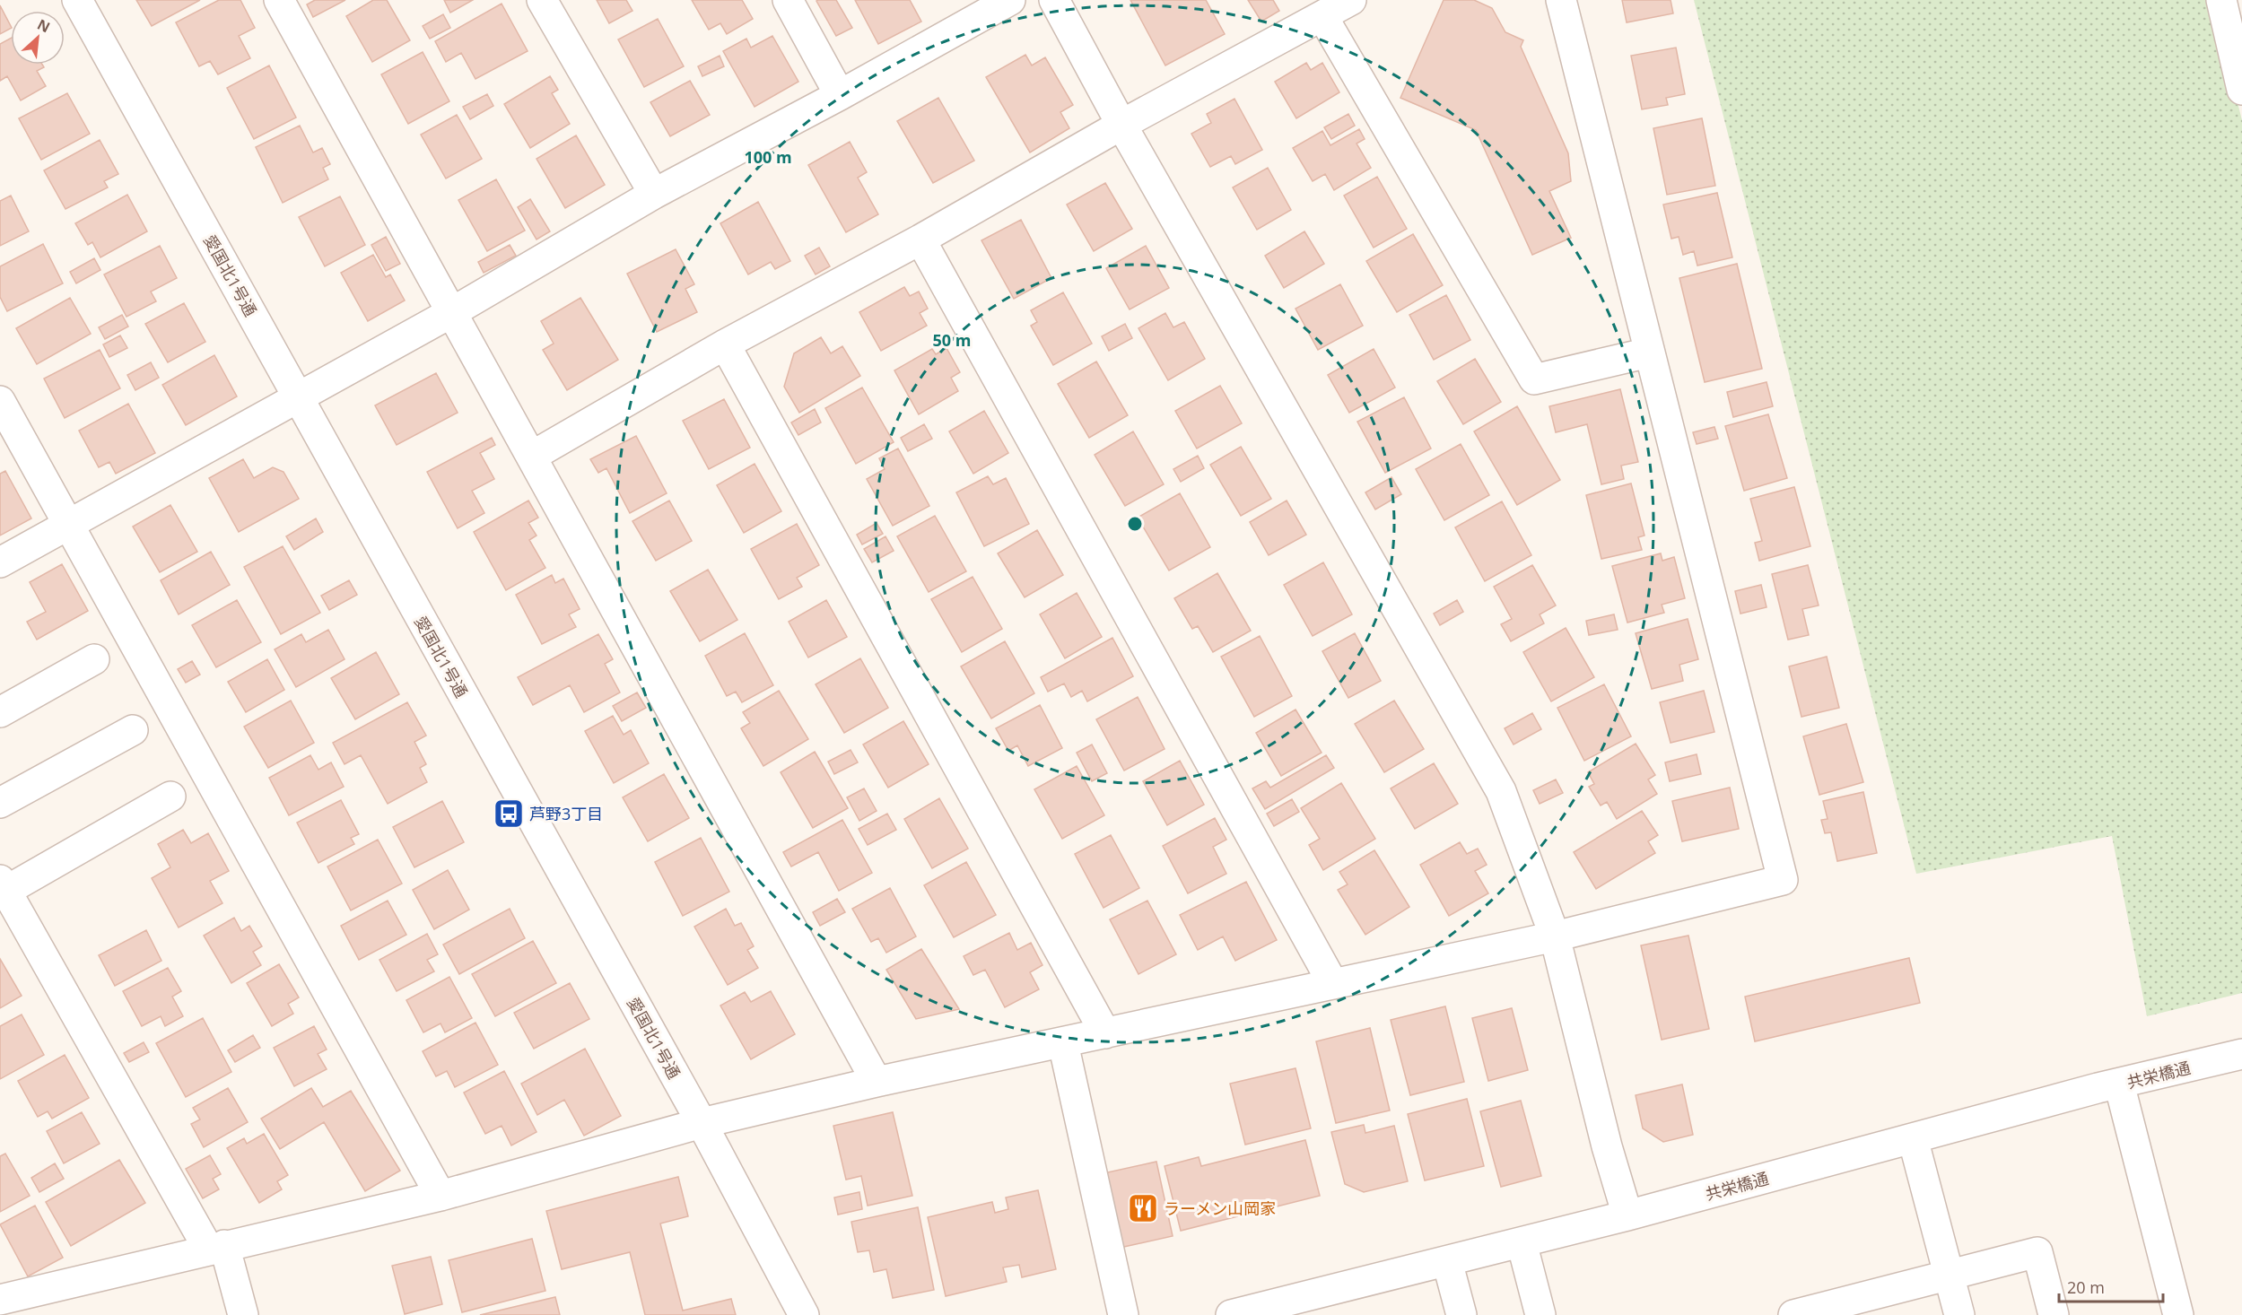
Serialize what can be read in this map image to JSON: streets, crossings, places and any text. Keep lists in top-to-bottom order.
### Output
{
  "streets": {
    "street": ["愛国北1号通", "共栄橋通"]
  },
  "places": {
    "bus stop": ["芦野3丁目"],
    "restaurant": ["ラーメン山岡家"]
  },
  "scale_bar": "20 m",
  "north": "top right",
  "rings": ["100 m", "50 m"]
}
